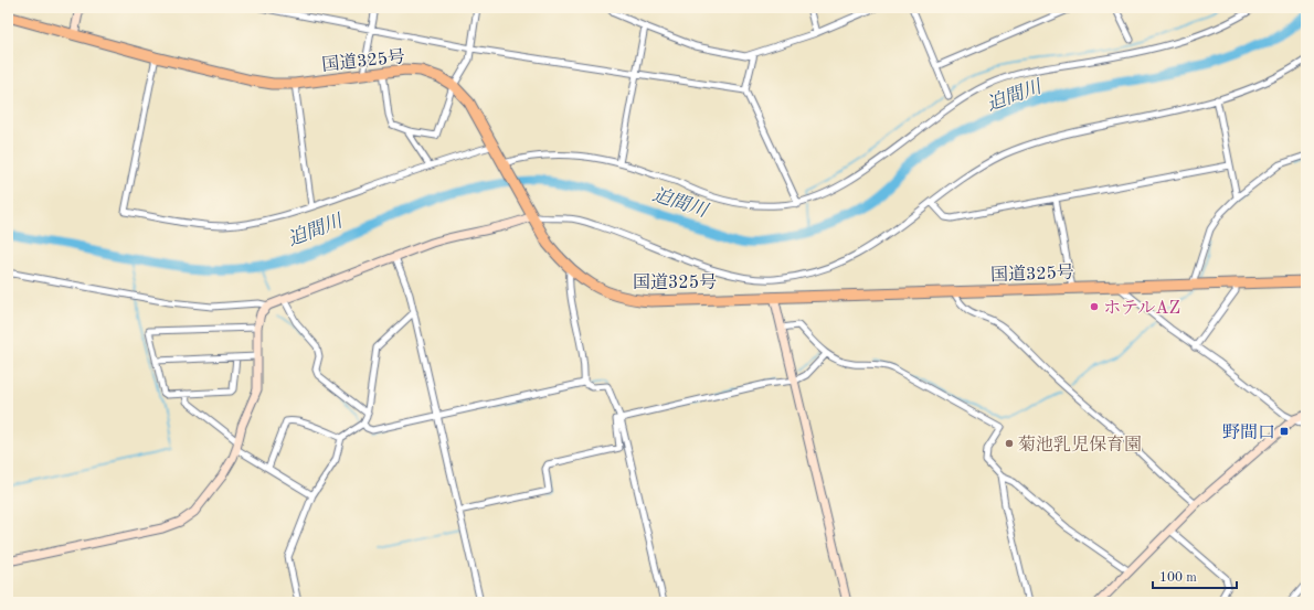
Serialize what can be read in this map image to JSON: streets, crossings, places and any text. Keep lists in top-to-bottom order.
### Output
{
  "streets": {
    "highway": ["国道325号"]
  },
  "water": ["迫間川"],
  "places": {
    "other": ["ホテルAZ", "菊池乳児保育園"],
    "transit": ["野間口"]
  },
  "scale_bar": "100 m"
}
